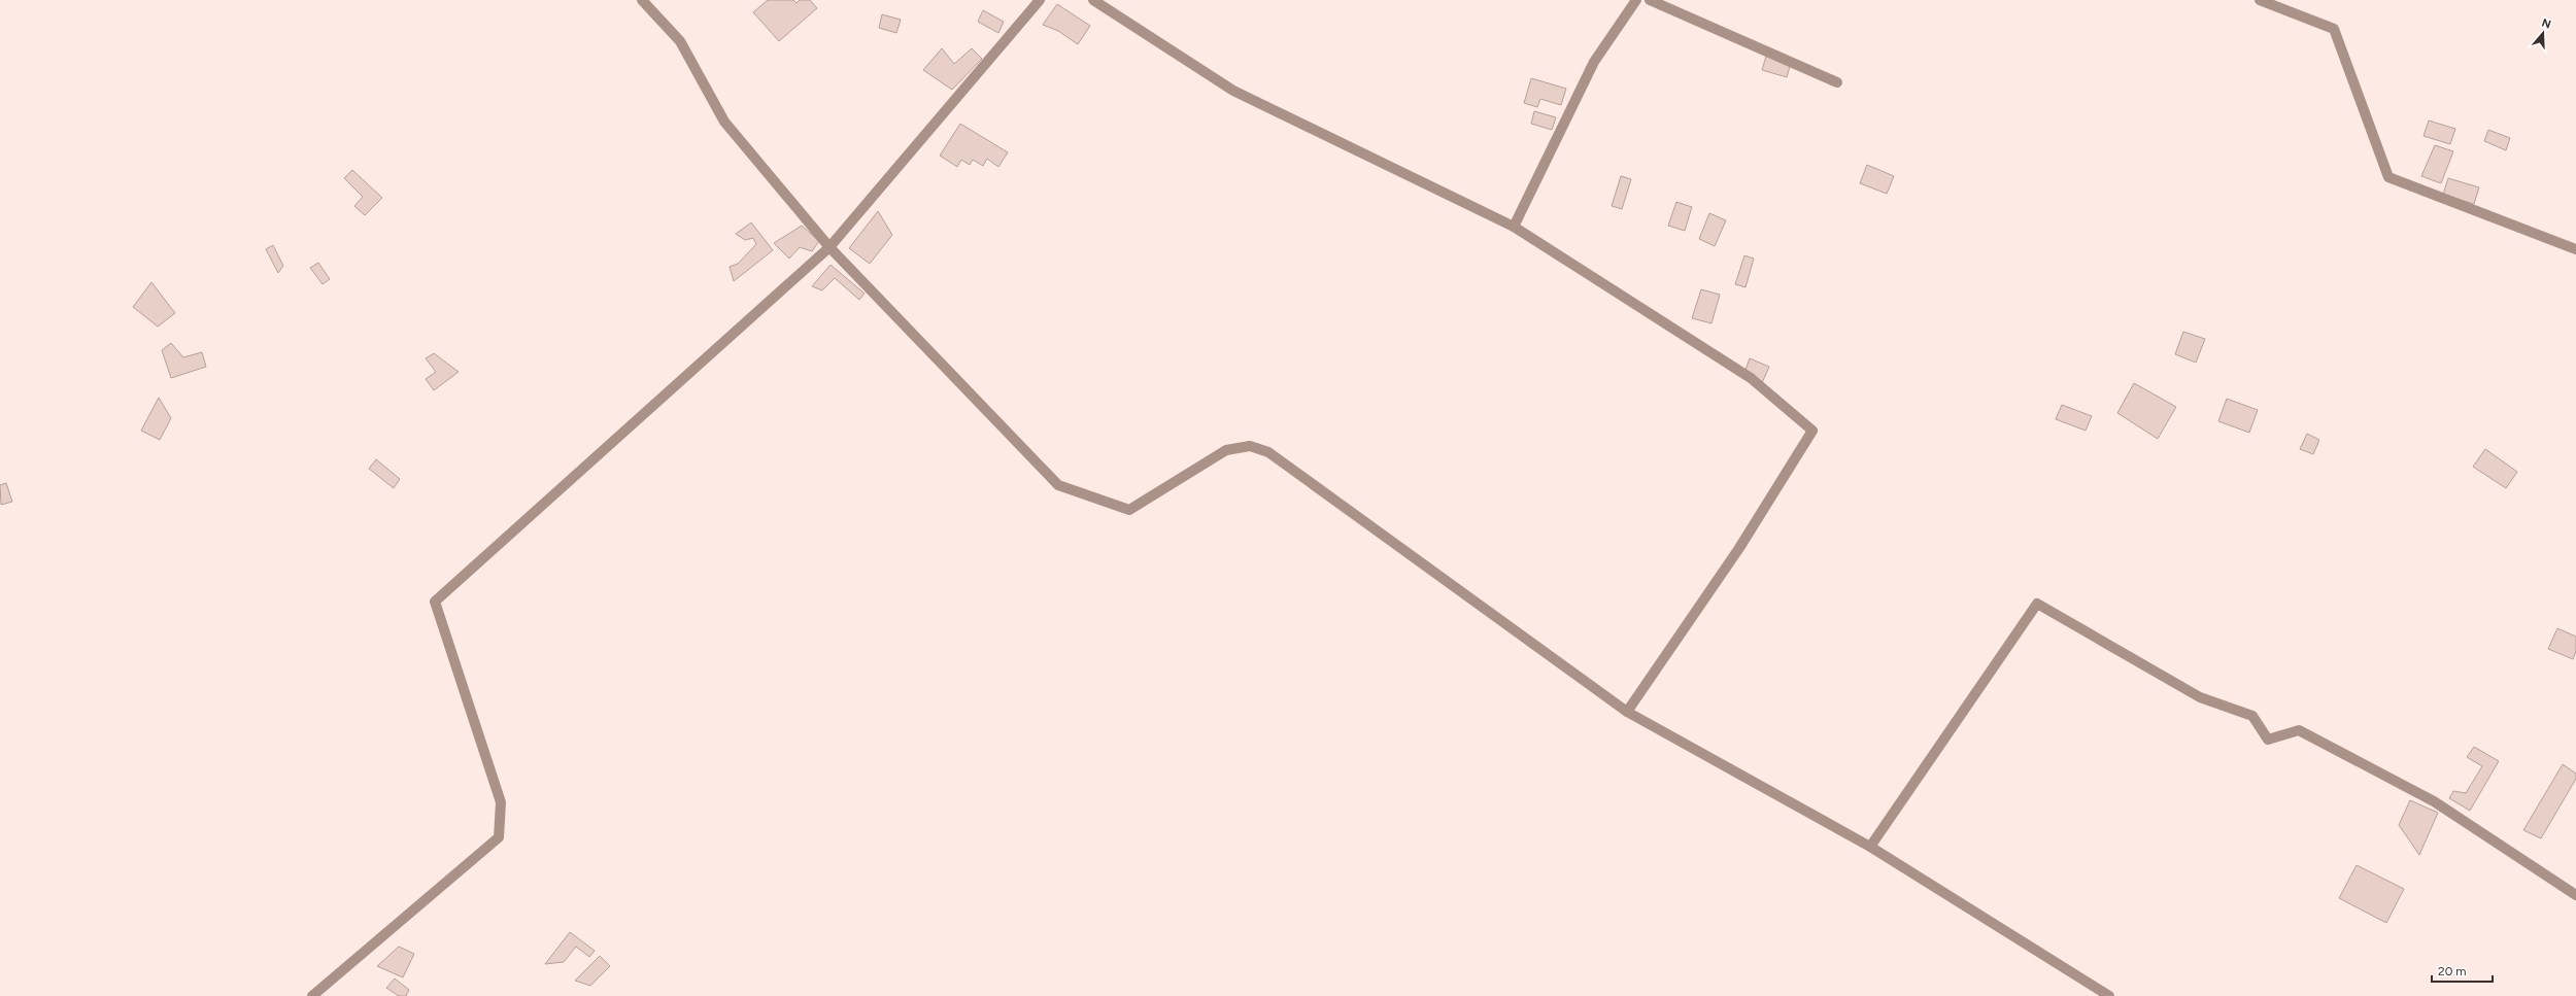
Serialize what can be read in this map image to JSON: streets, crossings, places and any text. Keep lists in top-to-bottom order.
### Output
{
  "scale_bar": "20 m",
  "north": "top"
}
